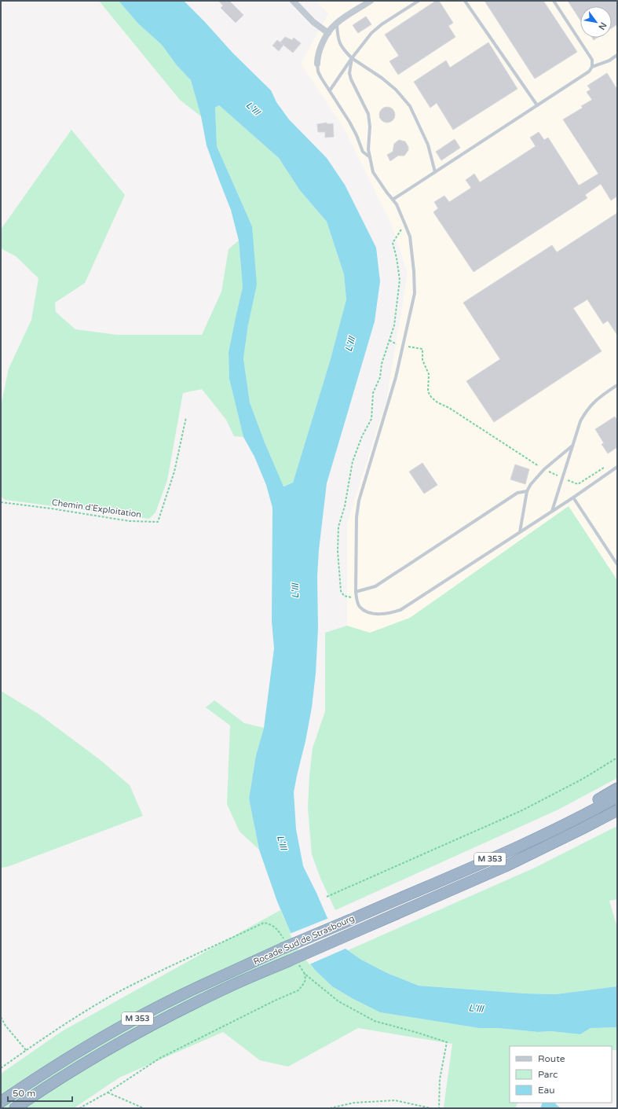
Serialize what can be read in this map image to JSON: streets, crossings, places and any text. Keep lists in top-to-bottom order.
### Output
{
  "streets": {
    "highway": ["M 353", "Rocade Sud de Strasbourg"],
    "path": ["Chemin d'Exploitation"]
  },
  "water": ["L'Ill"],
  "legend": ["Route", "Parc", "Eau"],
  "scale_bar": "50 m",
  "north": "bottom right"
}
